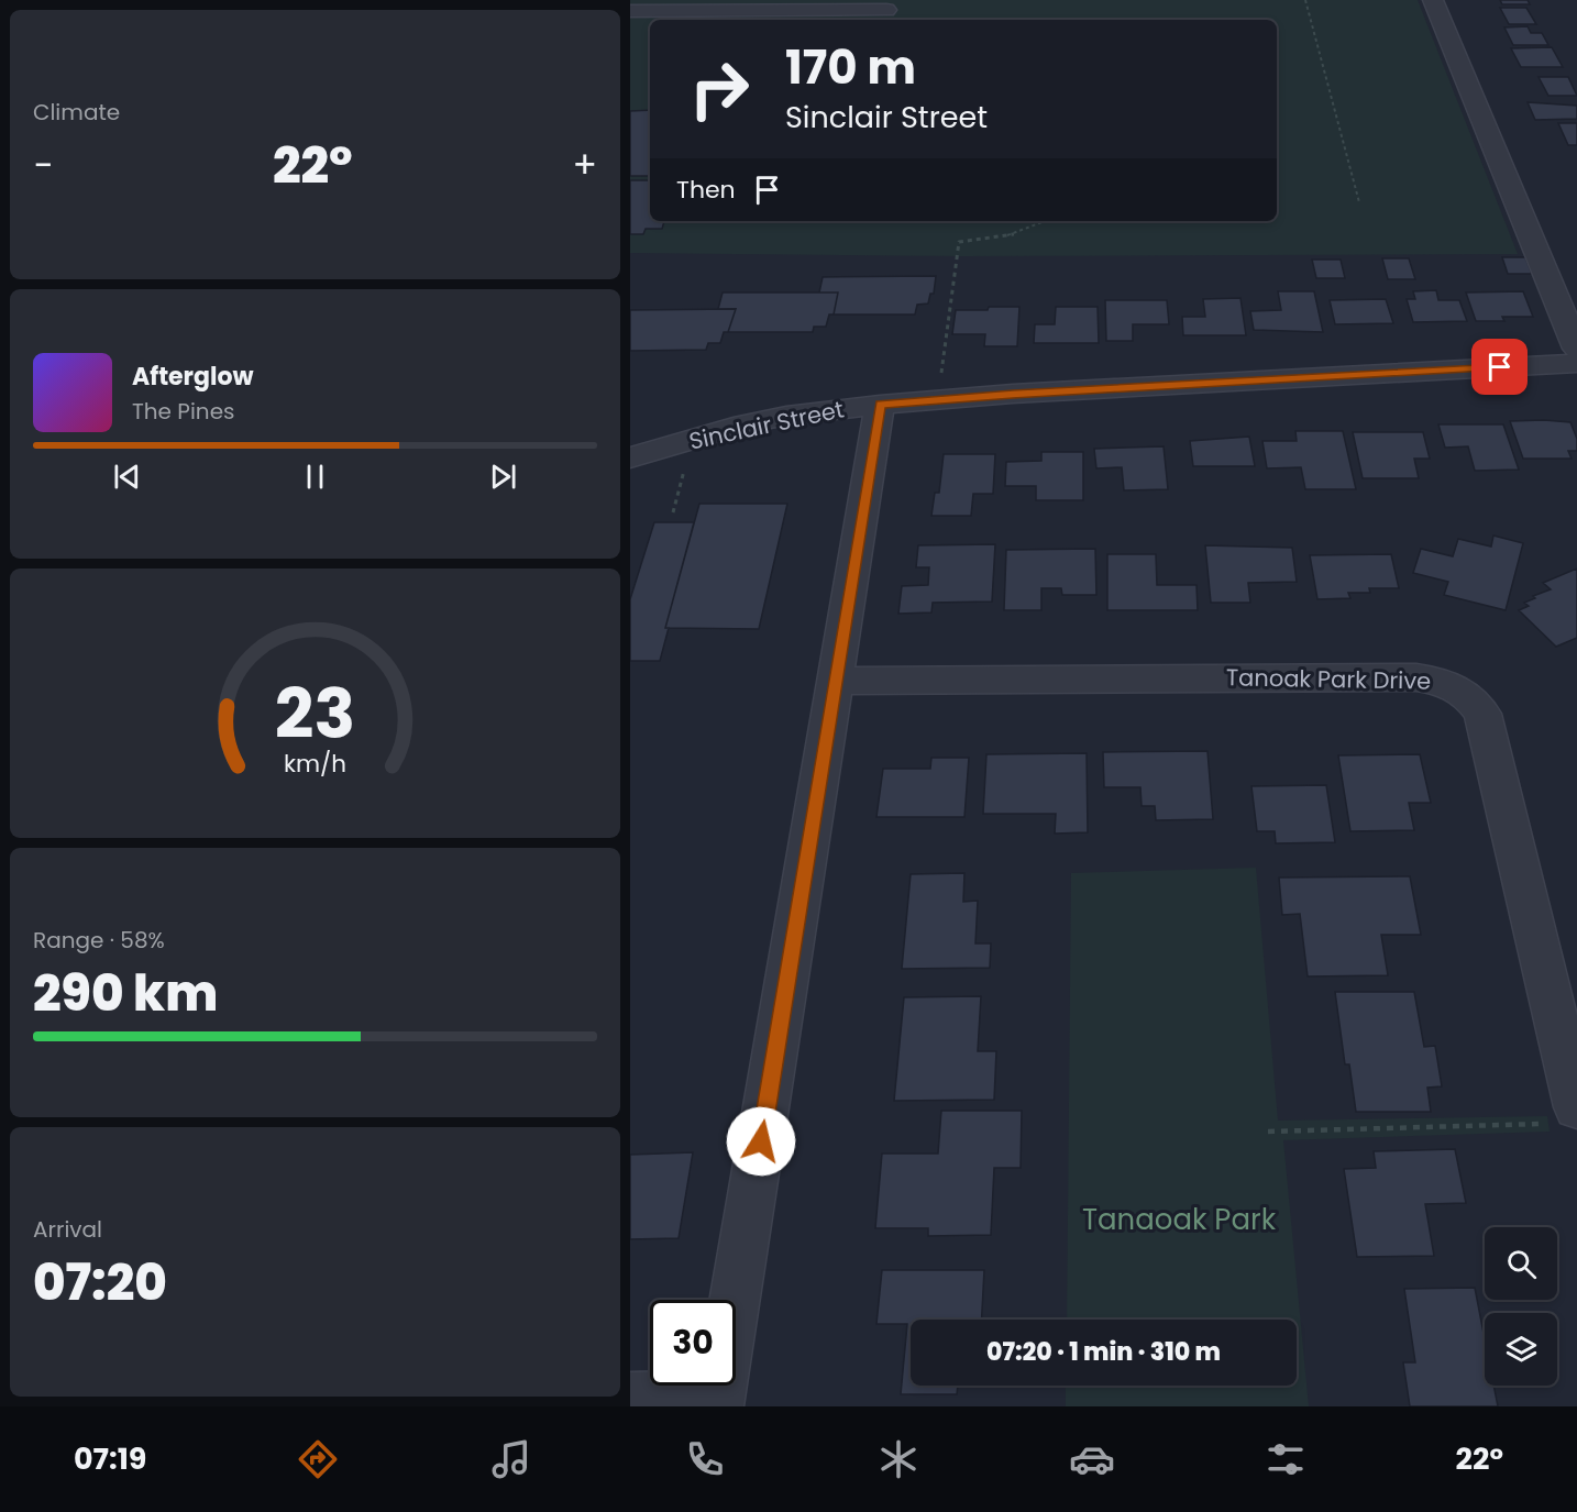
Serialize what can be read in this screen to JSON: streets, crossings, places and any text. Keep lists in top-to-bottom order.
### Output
{
  "streets": {
    "street": ["Sinclair Street", "Tanoak Park Drive"]
  },
  "parks": ["Tanaoak Park"],
  "page": {
    "tile": [
      "Climate",
      ["Range · 58%", "290 km"],
      ["Arrival", "07:20"]
    ],
    "turn": ["170 m", "Sinclair Street"],
    "heat": ["−", "22°", "+"],
    "then": "Then",
    "song": ["Afterglow", "The Pines"],
    "limit": "30",
    "trip": "07:20 · 1 min · 310 m",
    "tabs": ["07:19", "22°"],
    "gauge": ["23", "km/h"]
  }
}
